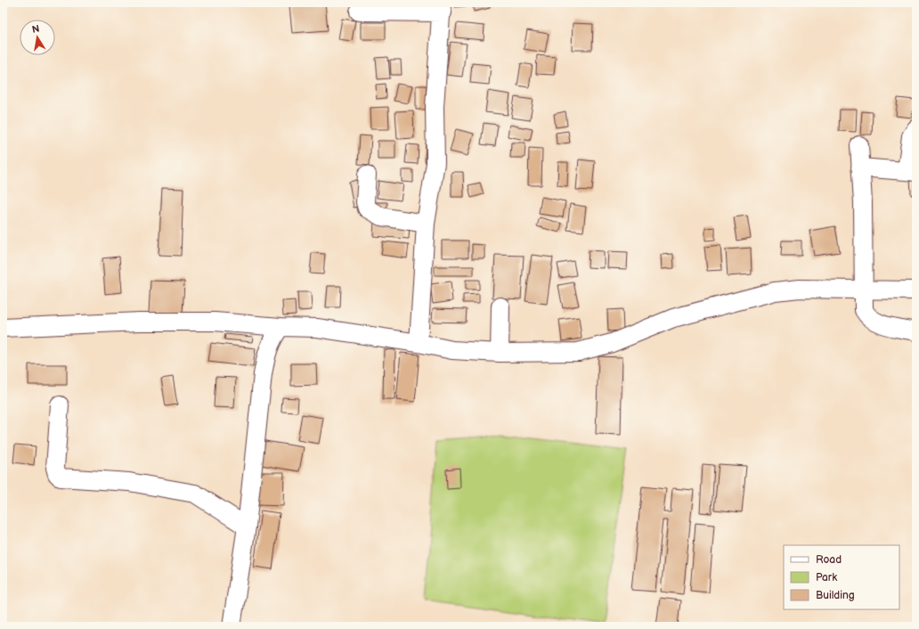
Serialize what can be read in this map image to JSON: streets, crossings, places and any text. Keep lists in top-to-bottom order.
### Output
{
  "legend": ["Road", "Park", "Building"],
  "north": "top"
}
